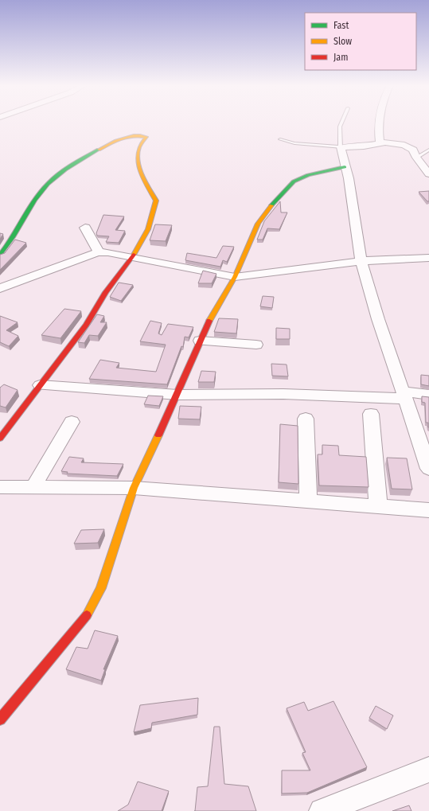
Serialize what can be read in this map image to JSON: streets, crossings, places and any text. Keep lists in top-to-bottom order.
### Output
{
  "legend": ["Fast", "Slow", "Jam"]
}
